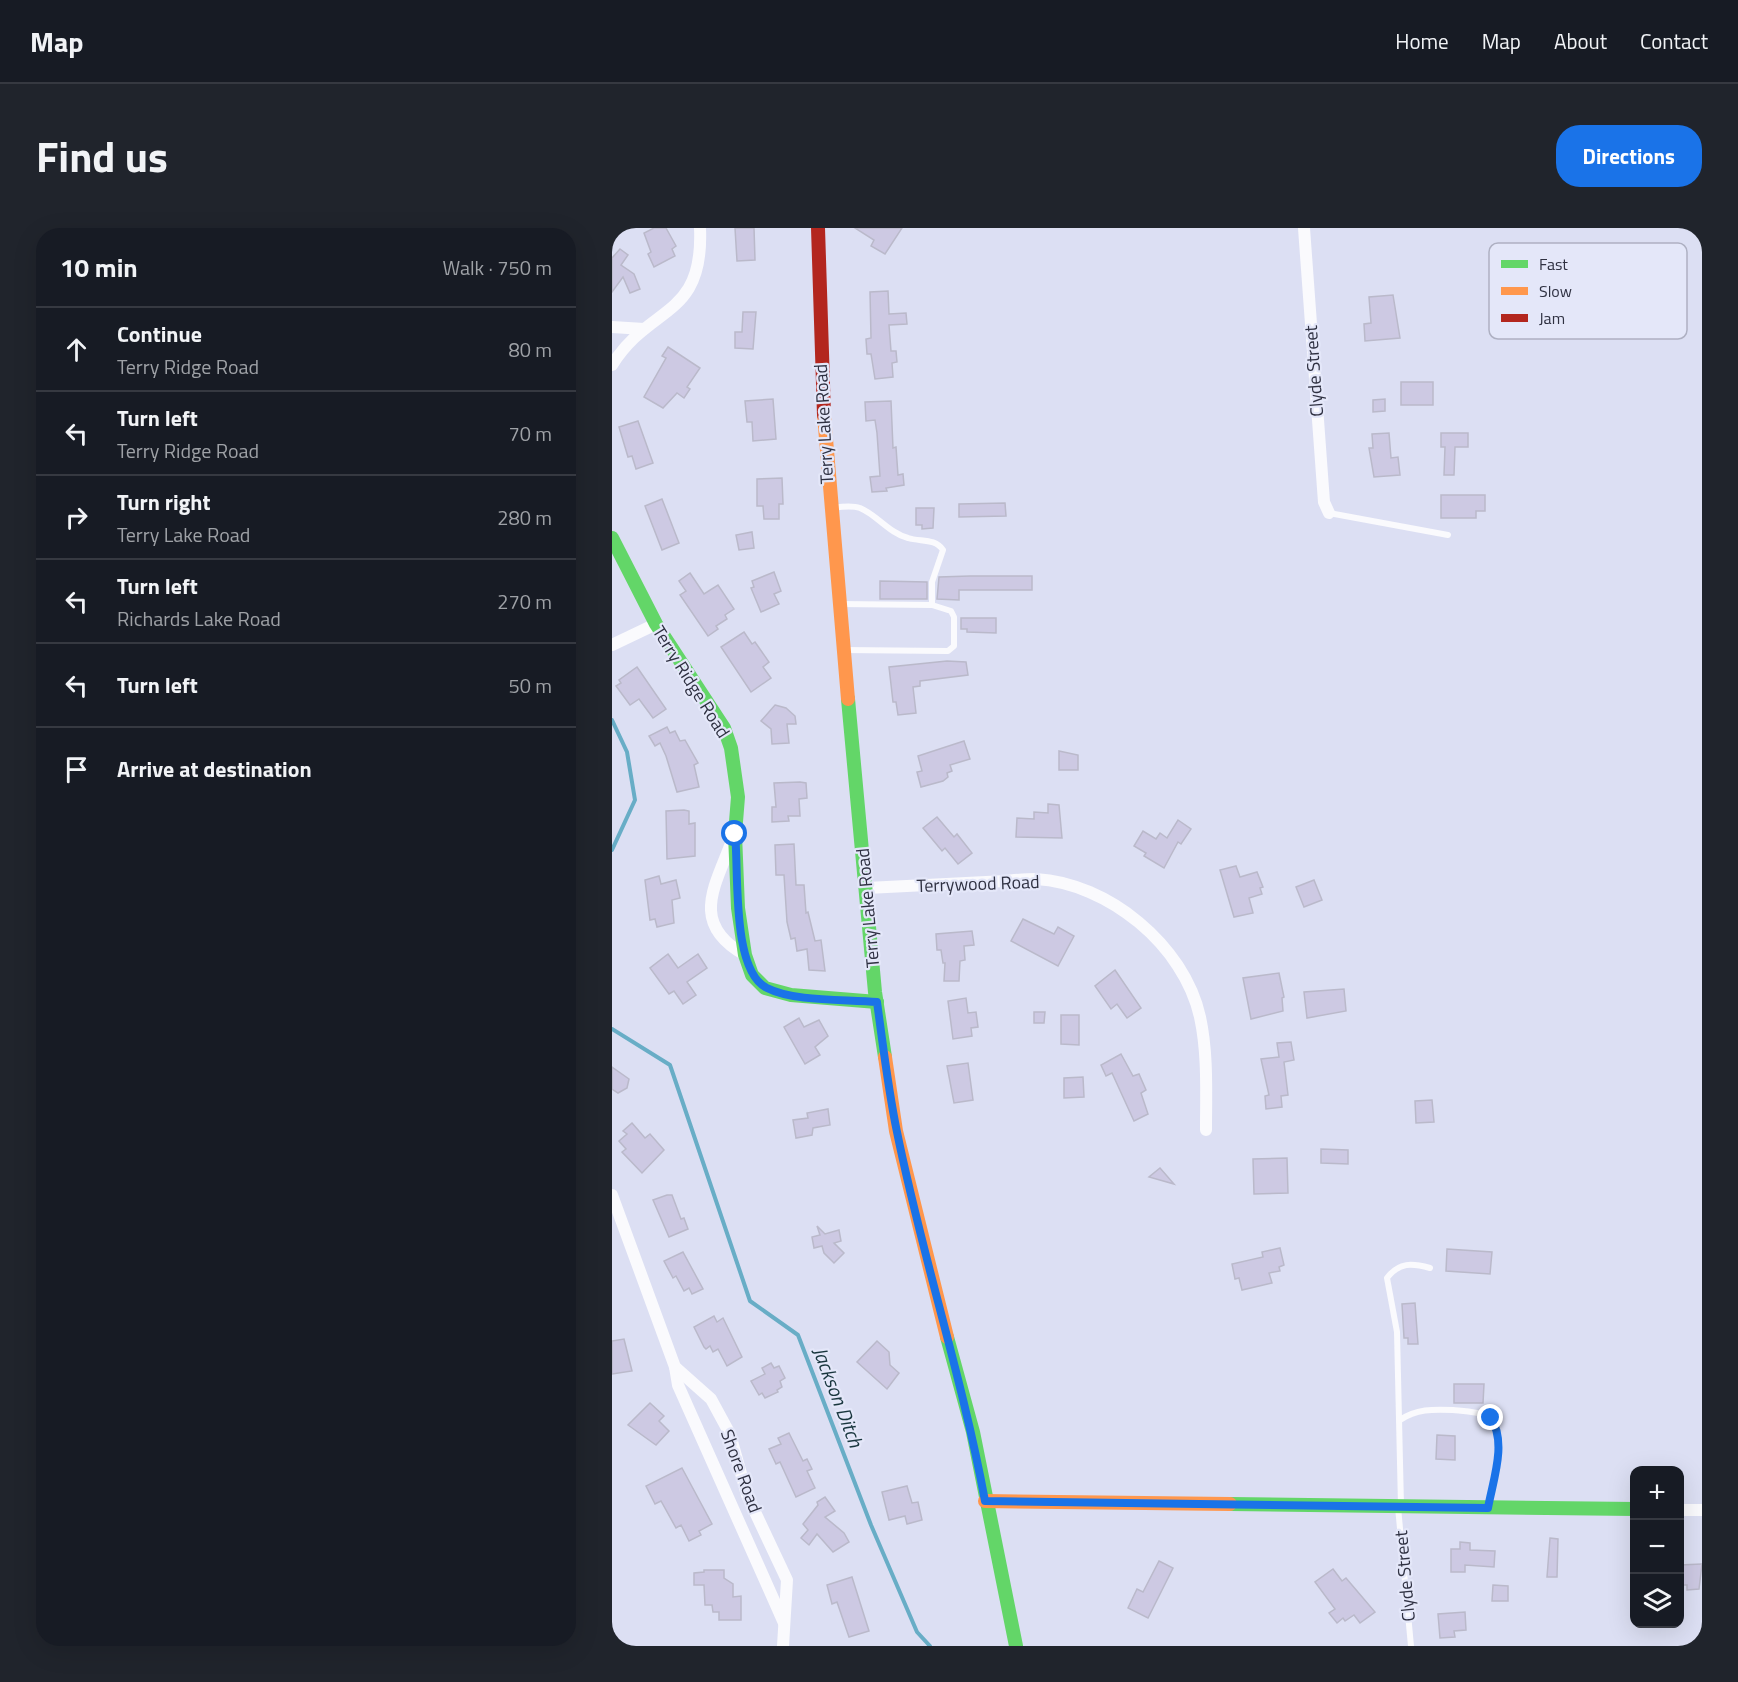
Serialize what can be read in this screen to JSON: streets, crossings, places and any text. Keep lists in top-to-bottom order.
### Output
{
  "streets": {
    "main road": ["Terry Lake Road", "Terry Ridge Road"],
    "street": ["Clyde Street", "Terrywood Road", "Shore Road"]
  },
  "crossings": [
    ["Terry Lake Road", "Terry Ridge Road"],
    ["Terry Lake Road", "Terrywood Road"]
  ],
  "water": ["Jackson Ditch"],
  "legend": ["Fast", "Slow", "Jam"],
  "page": {
    "header": "Map",
    "nav": [
      "Home",
      "Map",
      "About",
      "Contact"
    ],
    "title": "Find us",
    "buttons": "Directions",
    "heading": ["10 min", "Walk · 750 m"],
    "list": [
      ["Continue", "Terry Ridge Road", "80 m"],
      ["Turn left", "Terry Ridge Road", "70 m"],
      ["Turn right", "Terry Lake Road", "280 m"],
      ["Turn left", "Richards Lake Road", "270 m"],
      ["Turn left", "50 m"],
      "Arrive at destination"
    ],
    "map_buttons": ["+", "−"]
  }
}
